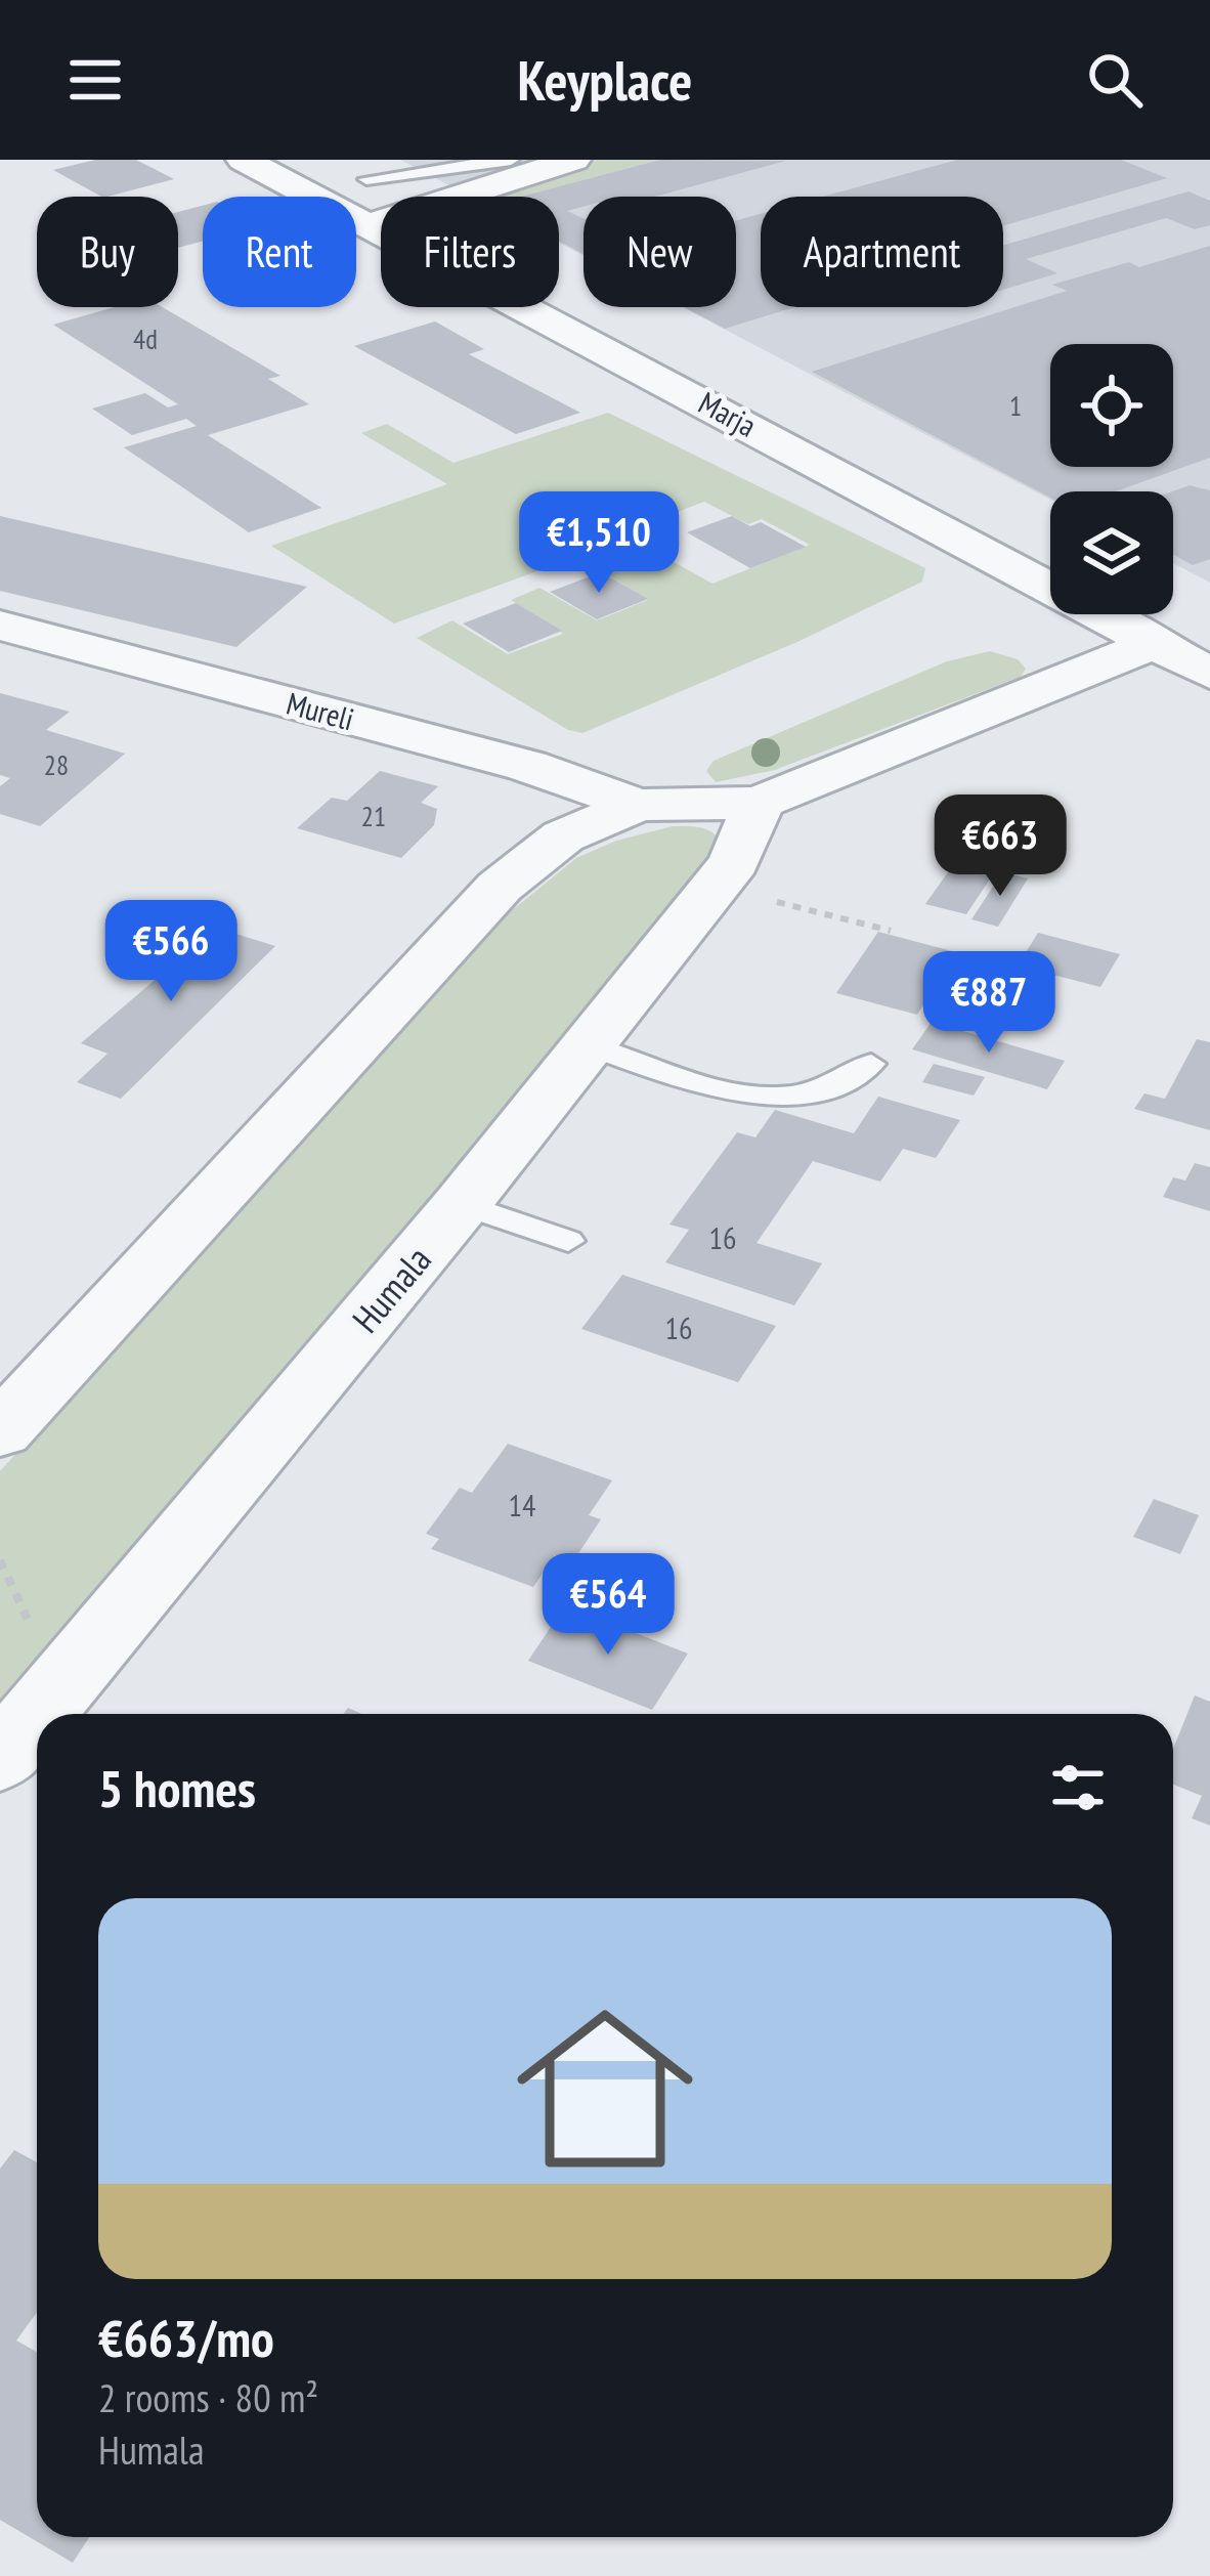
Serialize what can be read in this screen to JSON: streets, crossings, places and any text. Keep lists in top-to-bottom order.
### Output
{
  "streets": {
    "street": ["Marja", "Mureli", "Humala"]
  },
  "house_numbers": [
    "4d",
    "1",
    "28",
    "21",
    "16",
    "16",
    "14"
  ],
  "page": {
    "header": "Keyplace",
    "chip": [
      "Buy",
      "Rent",
      "Filters",
      "New",
      "Apartment"
    ],
    "price": [
      "€1,510",
      "€663",
      "€566",
      "€887",
      "€564"
    ],
    "heading": "5 homes",
    "list": [
      {
        "name": "€663/mo",
        "note": "2 rooms · 80 m² · Humala"
      }
    ]
  }
}
